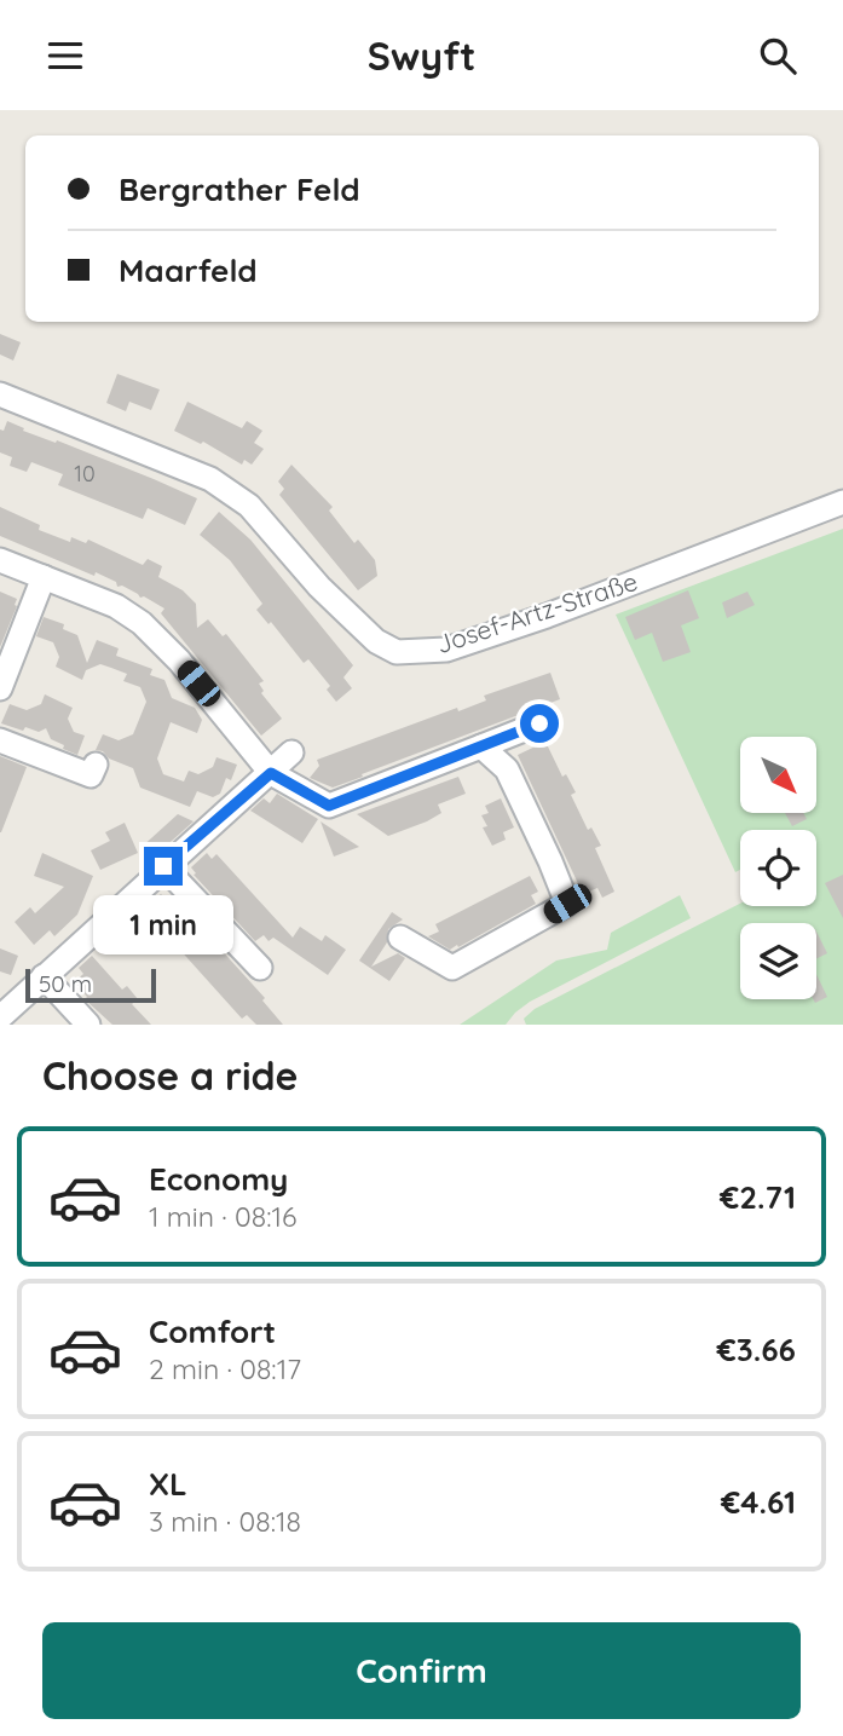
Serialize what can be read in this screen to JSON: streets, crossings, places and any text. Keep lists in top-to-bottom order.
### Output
{
  "streets": {
    "street": ["Josef-Artz-Straße"]
  },
  "house_numbers": ["10"],
  "scale_bar": "50 m",
  "north": "bottom right",
  "page": {
    "header": "Swyft",
    "banner": ["Bergrather Feld", "Maarfeld"],
    "bubble": "1 min",
    "scale": "50 m",
    "heading": "Choose a ride",
    "list": [
      {
        "name": "Economy",
        "note": "1 min · 08:16",
        "value": "€2.71"
      },
      {
        "name": "Comfort",
        "note": "2 min · 08:17",
        "value": "€3.66"
      },
      {
        "name": "XL",
        "note": "3 min · 08:18",
        "value": "€4.61"
      }
    ],
    "buttons": "Confirm"
  }
}
